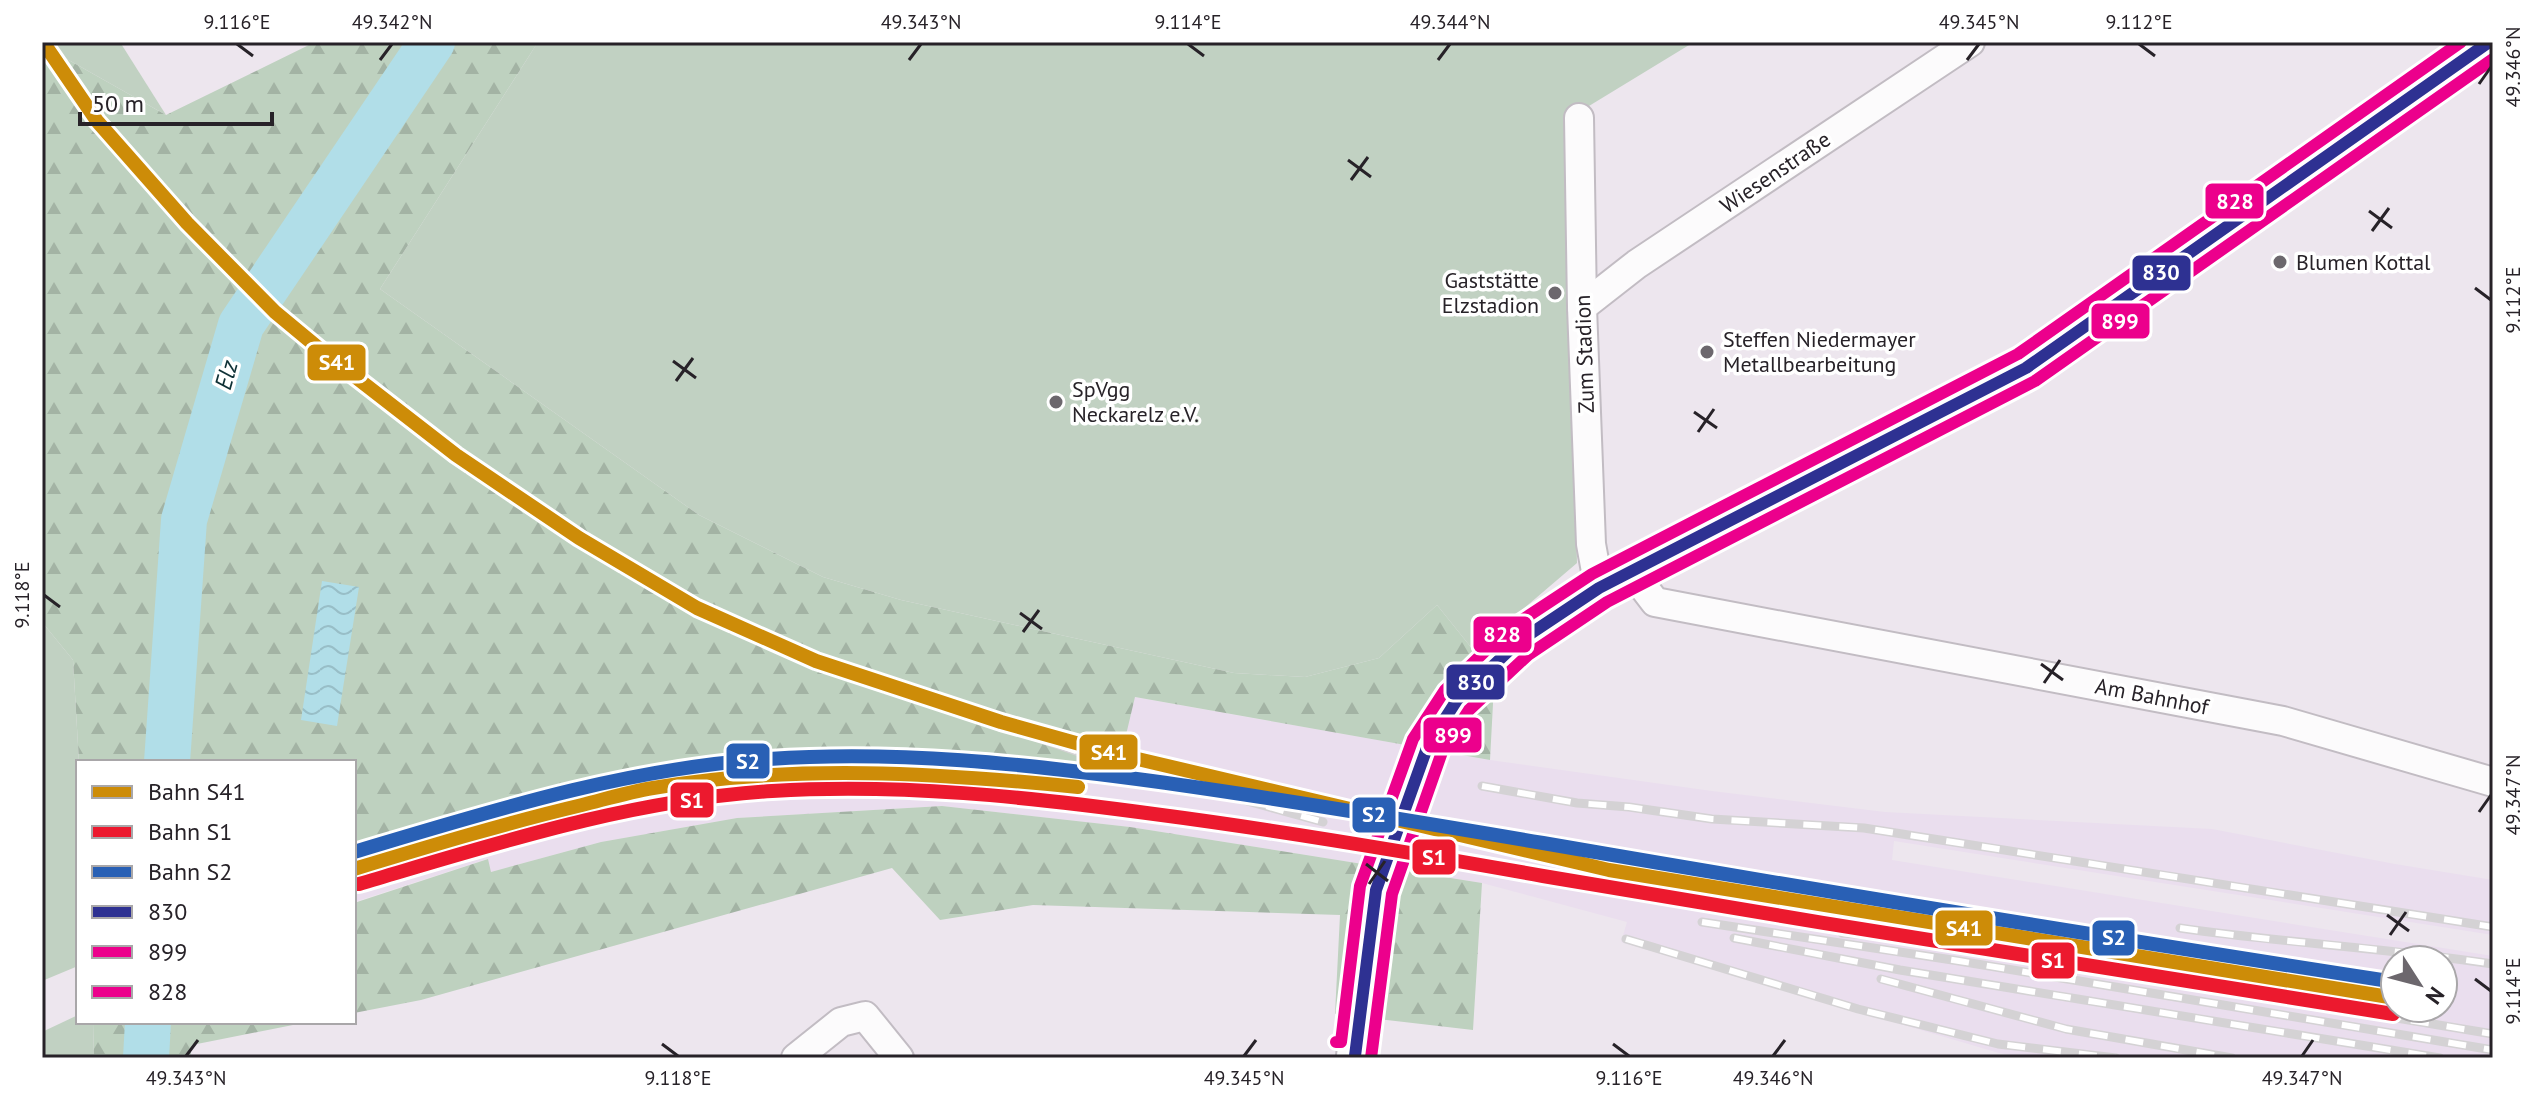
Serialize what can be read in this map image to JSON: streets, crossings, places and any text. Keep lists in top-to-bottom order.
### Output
{
  "streets": {
    "street": ["Wiesenstraße", "Zum Stadion", "Am Bahnhof"]
  },
  "crossings": [
    ["Wiesenstraße", "Zum Stadion"]
  ],
  "water": ["Elz"],
  "places": [
    "Blumen Kottal",
    "Gaststätte Elzstadion",
    "Steffen Niedermayer Metallbearbeitung",
    "SpVgg Neckarelz e.V."
  ],
  "lines": [
    "rail line S41",
    "transit line 830",
    "transit line 828",
    "transit line 899",
    "rail line S2",
    "rail line S1"
  ],
  "legend": [
    "Bahn S41",
    "Bahn S1",
    "Bahn S2",
    "830",
    "899",
    "828"
  ],
  "scale_bar": "50 m",
  "north": "bottom right",
  "coordinates": [
    "9.116°E",
    "49.342°N",
    "49.343°N",
    "9.114°E",
    "49.344°N",
    "49.345°N",
    "9.112°E",
    "49.346°N",
    "9.118°E",
    "49.347°N"
  ]
}
